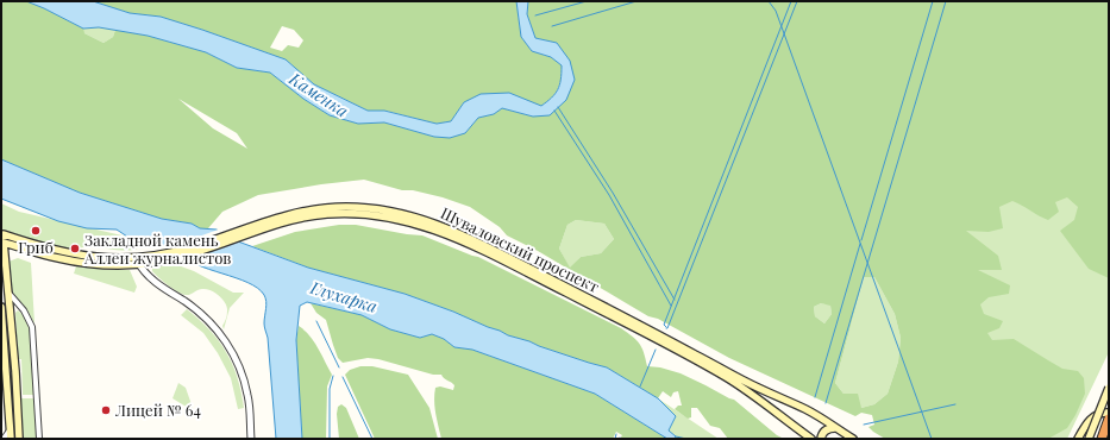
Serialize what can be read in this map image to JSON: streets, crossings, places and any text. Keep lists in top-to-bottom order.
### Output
{
  "streets": {
    "main road": ["Шуваловский проспект"]
  },
  "water": ["Каменка", "Глухарка"],
  "places": ["Гриб", "Закладной камень Аллеи журналистов", "Лицей № 64"]
}
